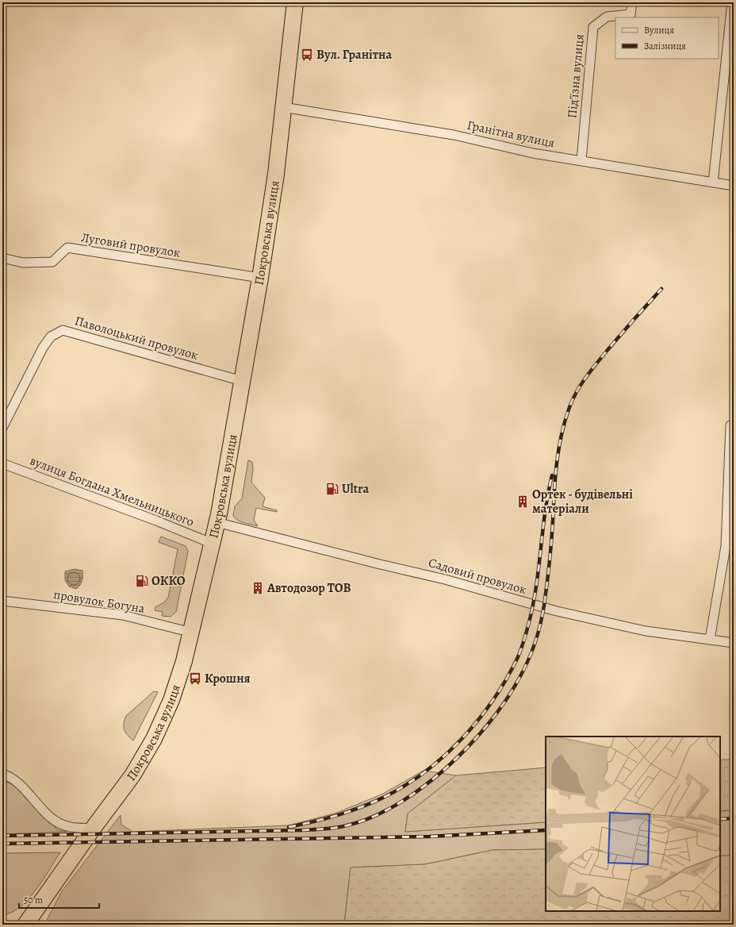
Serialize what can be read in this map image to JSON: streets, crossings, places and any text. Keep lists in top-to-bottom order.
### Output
{
  "streets": {
    "highway": ["Покровська вулиця"],
    "street": [
      "Підʼїзна вулиця",
      "Гранітна вулиця",
      "Луговий провулок",
      "Паволоцький провулок",
      "вулиця Богдана Хмельницького",
      "Садовий провулок",
      "провулок Богуна"
    ]
  },
  "crossings": [
    ["Підʼїзна вулиця", "Гранітна вулиця"],
    ["Гранітна вулиця", "Покровська вулиця"],
    ["Покровська вулиця", "Луговий провулок"],
    ["Покровська вулиця", "Паволоцький провулок"],
    ["Покровська вулиця", "вулиця Богдана Хмельницького"],
    ["Покровська вулиця", "Садовий провулок"],
    ["Покровська вулиця", "провулок Богуна"]
  ],
  "places": {
    "bus stop": ["Вул. Гранітна", "Крошня"],
    "fuel station": ["Ultra", "ОККО"],
    "building": ["Ортек - будівельні матеріали", "Автодозор ТОВ"]
  },
  "legend": ["Вулиця", "Залізниця"],
  "scale_bar": "50 m"
}
